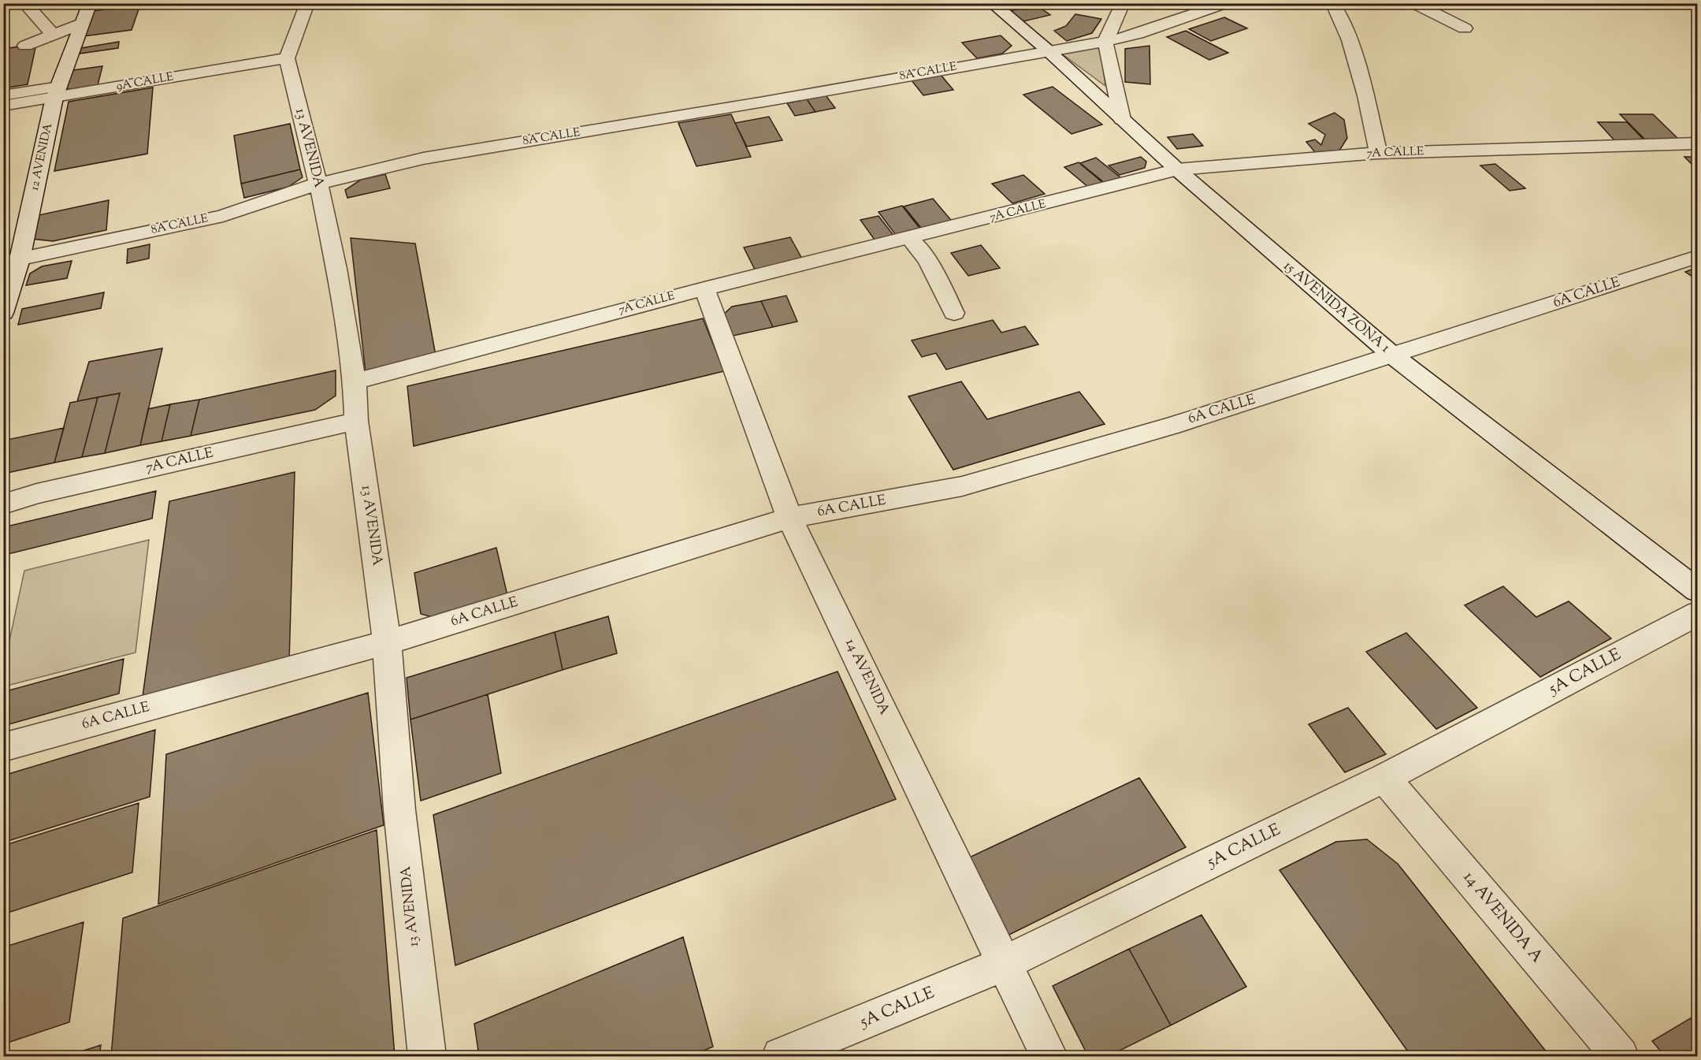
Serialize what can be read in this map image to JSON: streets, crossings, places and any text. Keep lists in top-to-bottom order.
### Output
{
  "streets": {
    "street": [
      "8A CALLE",
      "9A CALLE",
      "13 AVENIDA",
      "7A CALLE",
      "12 AVENIDA",
      "6A CALLE",
      "15 AVENIDA ZONA 1",
      "5A CALLE",
      "14 AVENIDA",
      "14 AVENIDA A"
    ]
  },
  "crossings": [
    ["8A CALLE", "13 AVENIDA"],
    ["8A CALLE", "12 AVENIDA"],
    ["8A CALLE", "15 AVENIDA ZONA 1"],
    ["9A CALLE", "13 AVENIDA"],
    ["9A CALLE", "12 AVENIDA"],
    ["13 AVENIDA", "7A CALLE"],
    ["13 AVENIDA", "6A CALLE"],
    ["7A CALLE", "15 AVENIDA ZONA 1"],
    ["7A CALLE", "14 AVENIDA"],
    ["6A CALLE", "15 AVENIDA ZONA 1"],
    ["6A CALLE", "14 AVENIDA"],
    ["5A CALLE", "14 AVENIDA"],
    ["5A CALLE", "14 AVENIDA A"]
  ]
}
